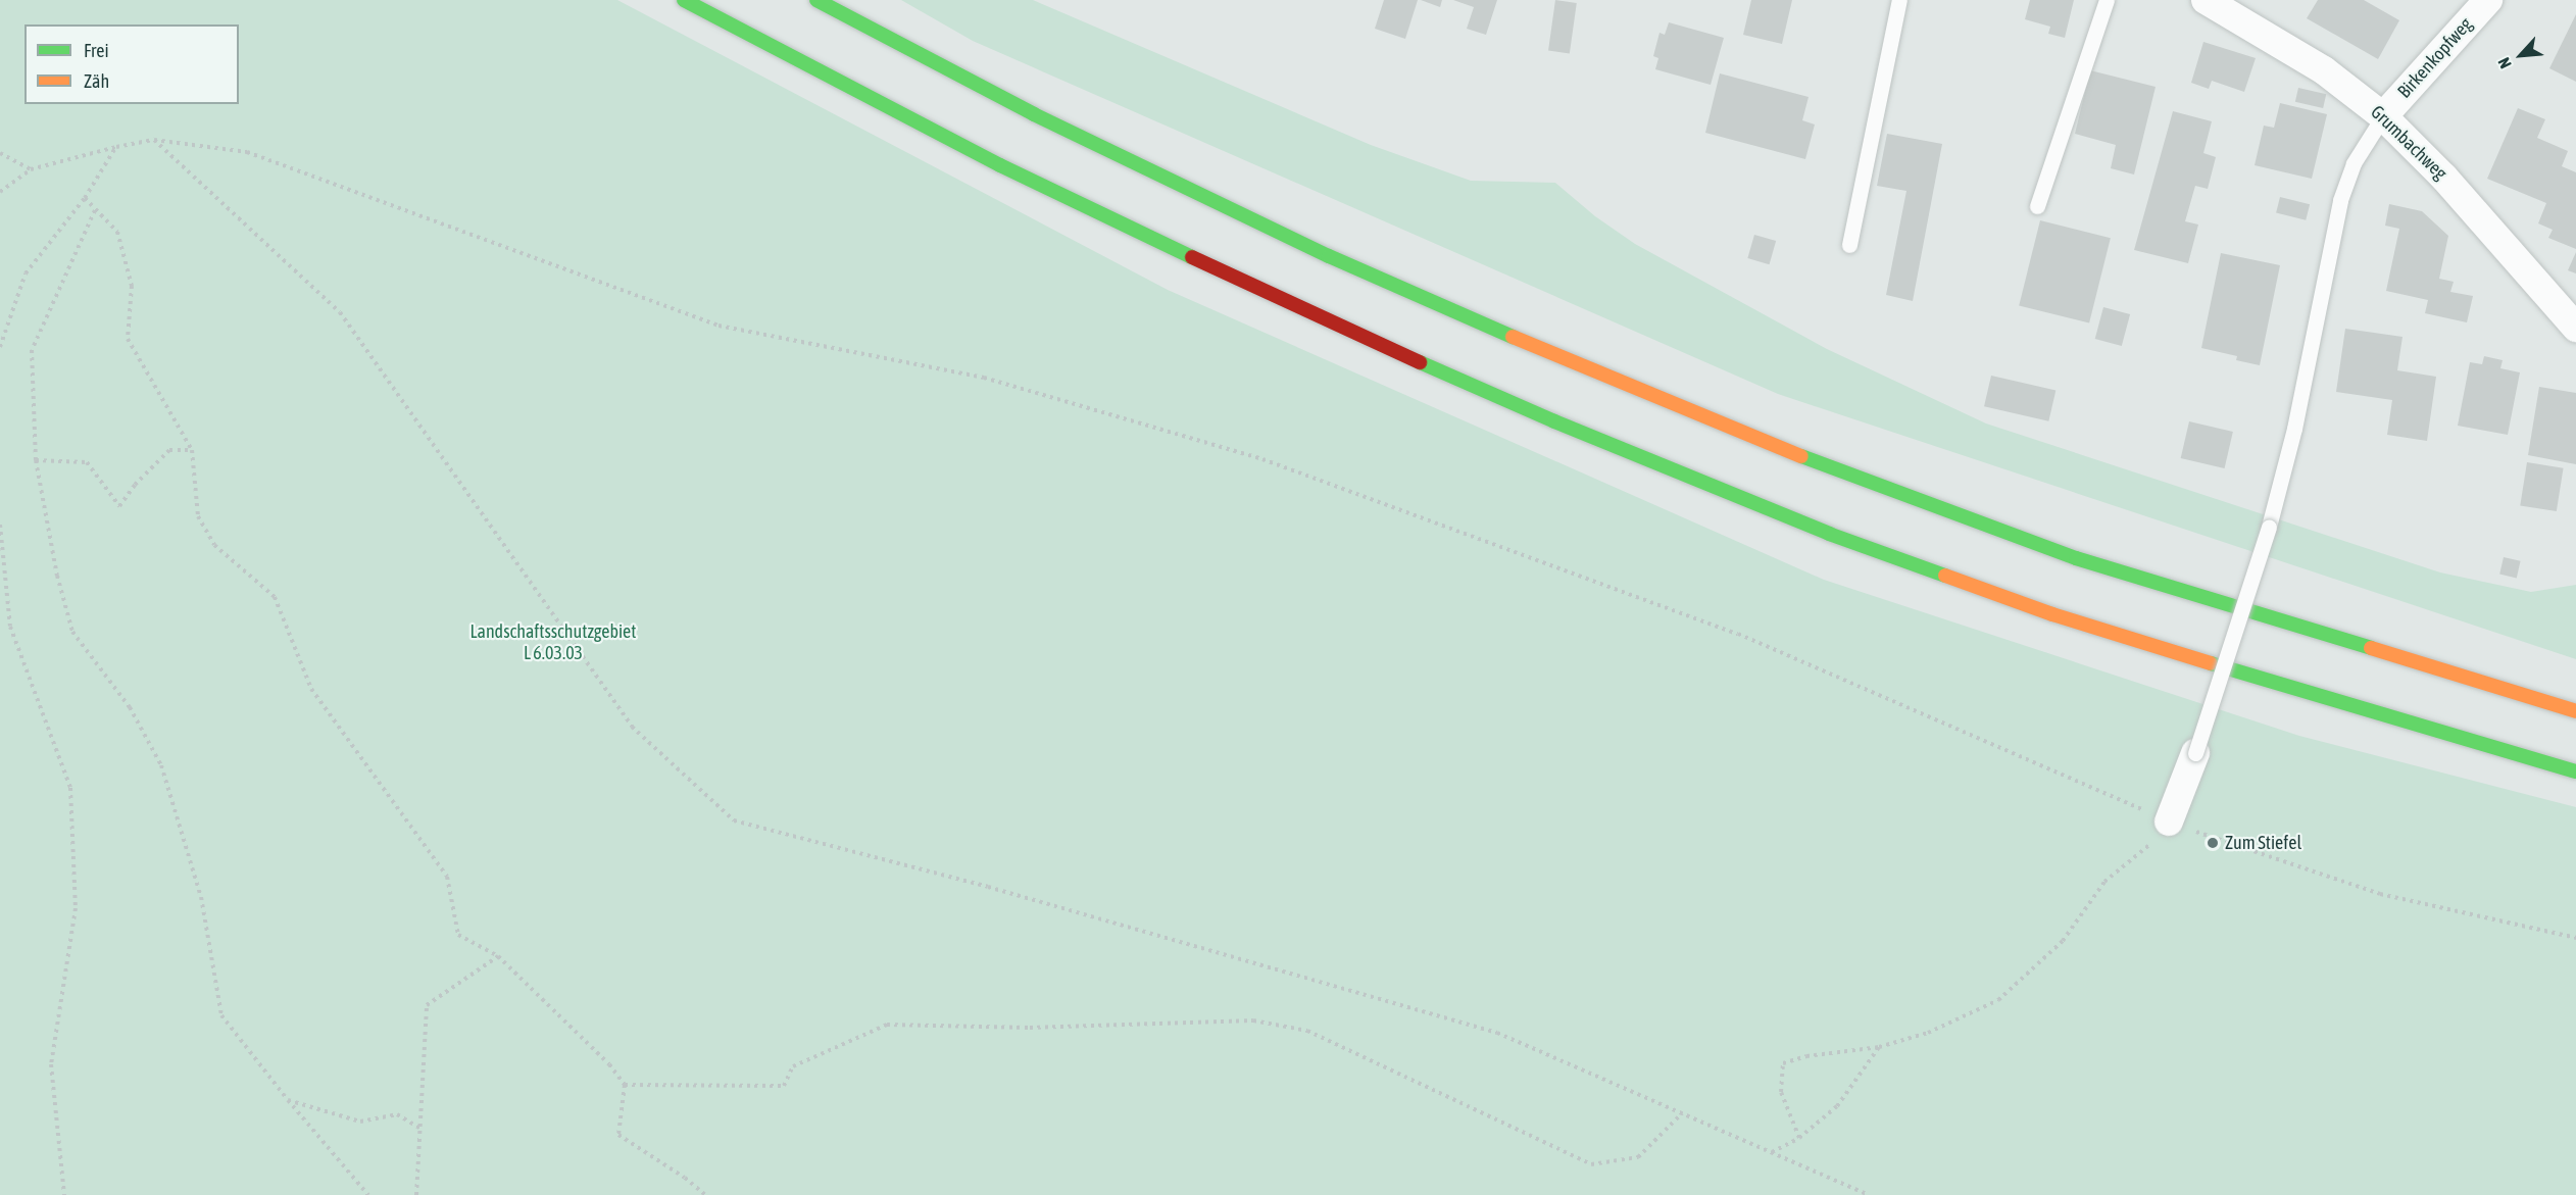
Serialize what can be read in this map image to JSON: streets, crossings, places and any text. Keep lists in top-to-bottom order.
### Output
{
  "streets": {
    "street": ["Birkenkopfweg", "Grumbachweg"]
  },
  "crossings": [
    ["Birkenkopfweg", "Grumbachweg"]
  ],
  "parks": ["Landschaftsschutzgebiet L 6.03.03"],
  "places": ["Zum Stiefel"],
  "legend": ["Frei", "Zäh"],
  "north": "bottom left"
}
